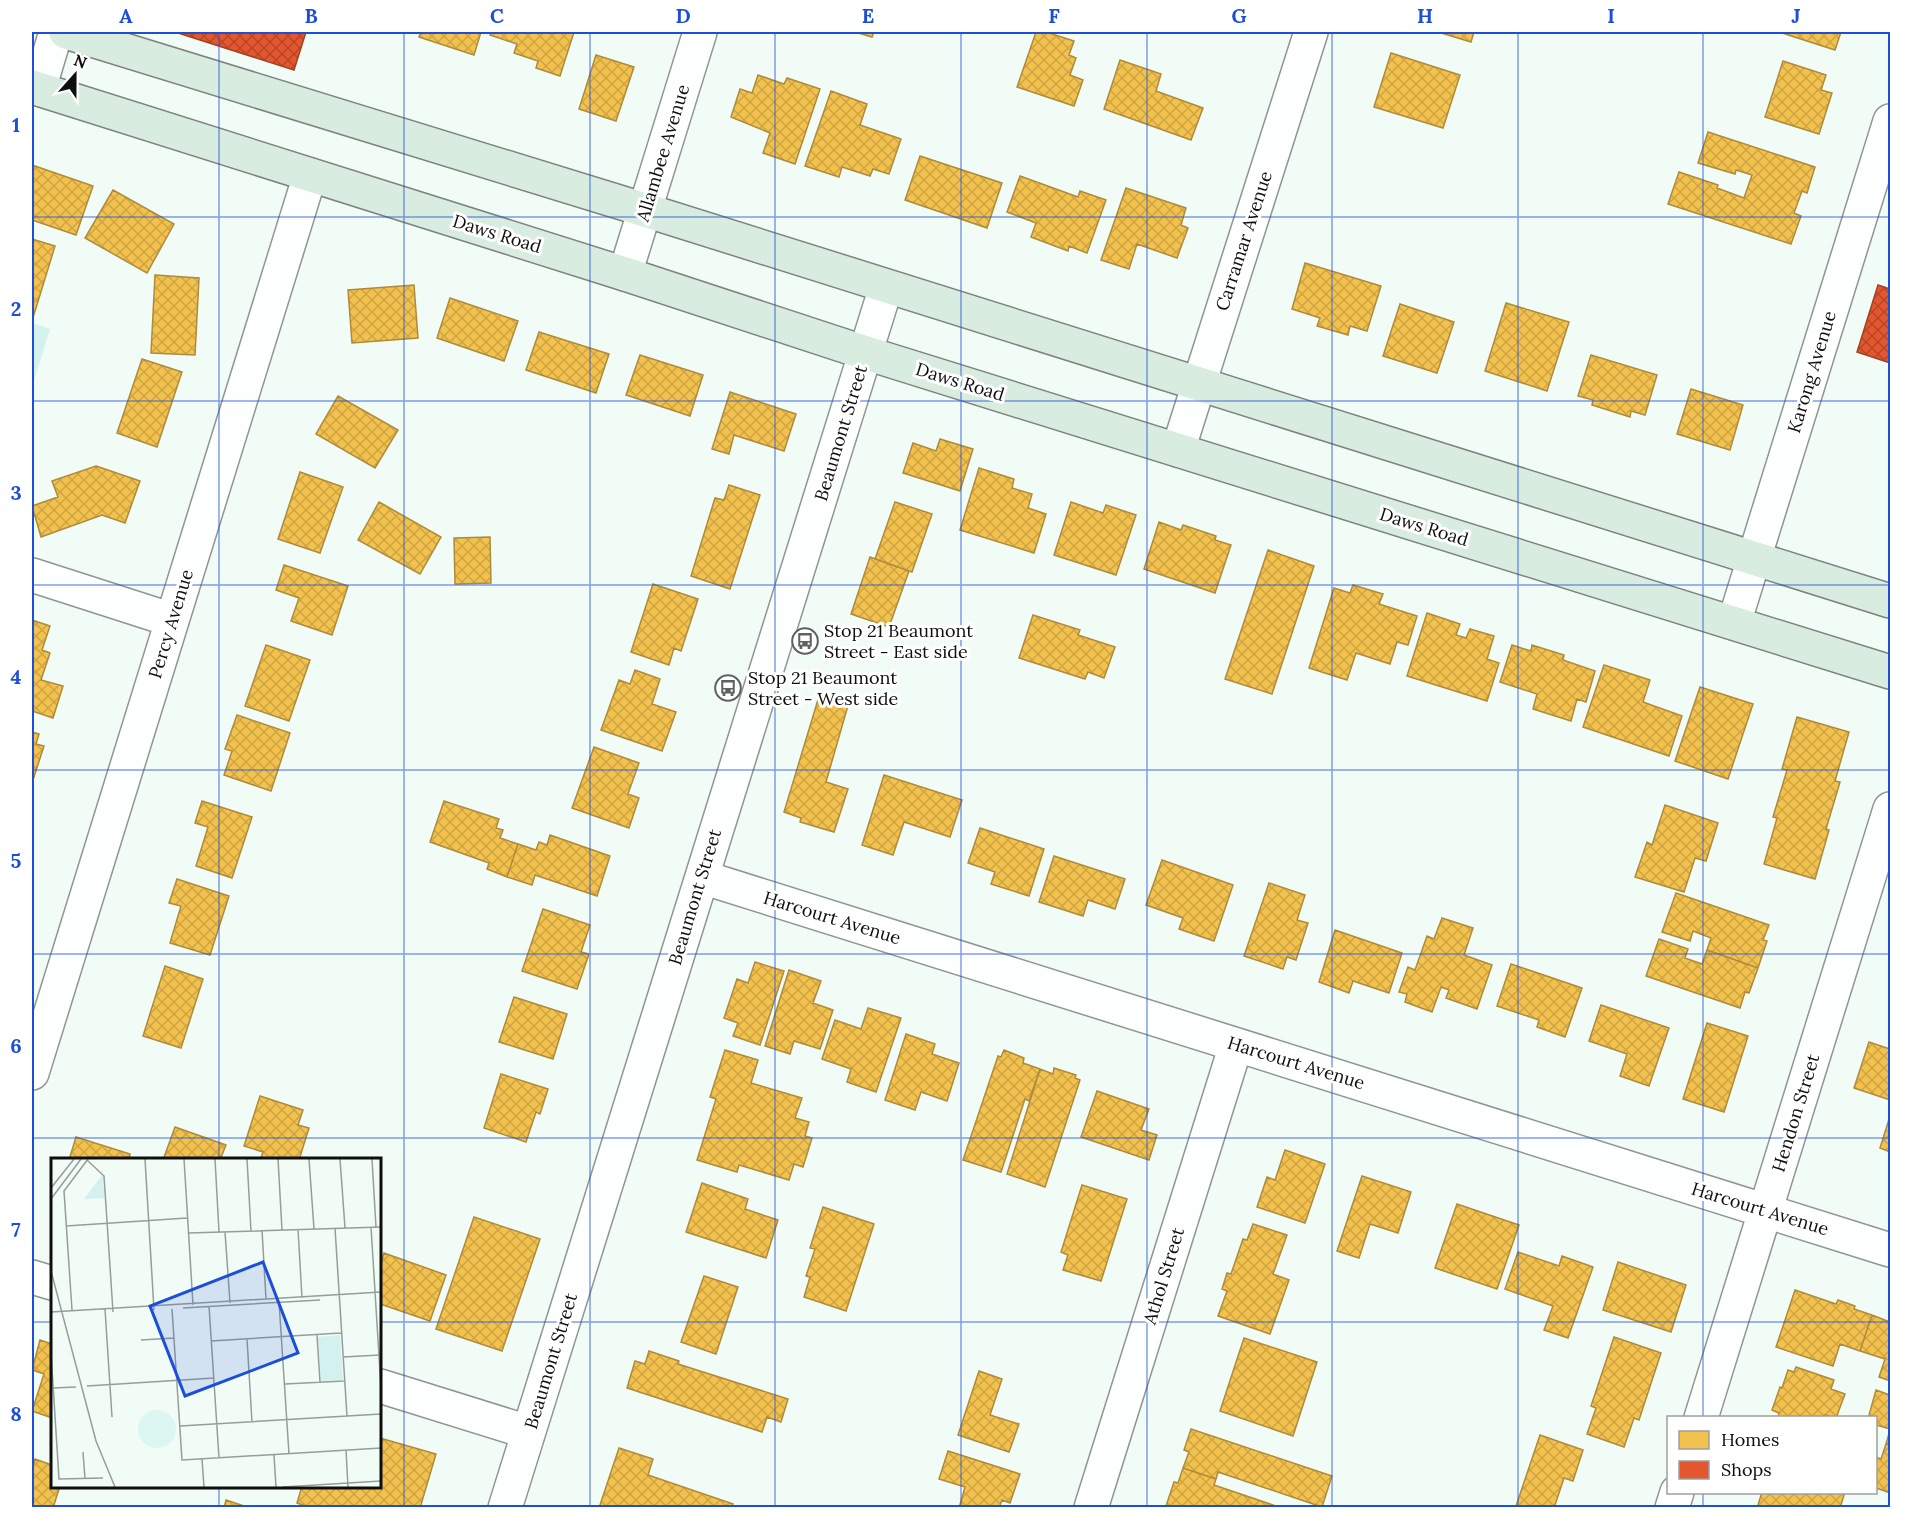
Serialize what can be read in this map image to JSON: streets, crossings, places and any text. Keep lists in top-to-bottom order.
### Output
{
  "streets": {
    "main road": ["Daws Road"],
    "street": [
      "Allambee Avenue",
      "Carramar Avenue",
      "Karong Avenue",
      "Beaumont Street",
      "Percy Avenue",
      "Harcourt Avenue",
      "Hendon Street",
      "Athol Street"
    ]
  },
  "crossings": [
    ["Allambee Avenue", "Daws Road"],
    ["Daws Road", "Carramar Avenue"],
    ["Daws Road", "Karong Avenue"],
    ["Daws Road", "Beaumont Street"],
    ["Daws Road", "Percy Avenue"],
    ["Beaumont Street", "Harcourt Avenue"],
    ["Harcourt Avenue", "Hendon Street"],
    ["Harcourt Avenue", "Athol Street"]
  ],
  "places": {
    "bus stop": ["Stop 21 Beaumont Street - East side", "Stop 21 Beaumont Street - West side"]
  },
  "legend": ["Homes", "Shops"],
  "north": "top",
  "grid": {
    "columns": [
      "A",
      "B",
      "C",
      "D",
      "E",
      "F",
      "G",
      "H",
      "I",
      "J"
    ],
    "rows": [
      "1",
      "2",
      "3",
      "4",
      "5",
      "6",
      "7",
      "8"
    ]
  }
}
